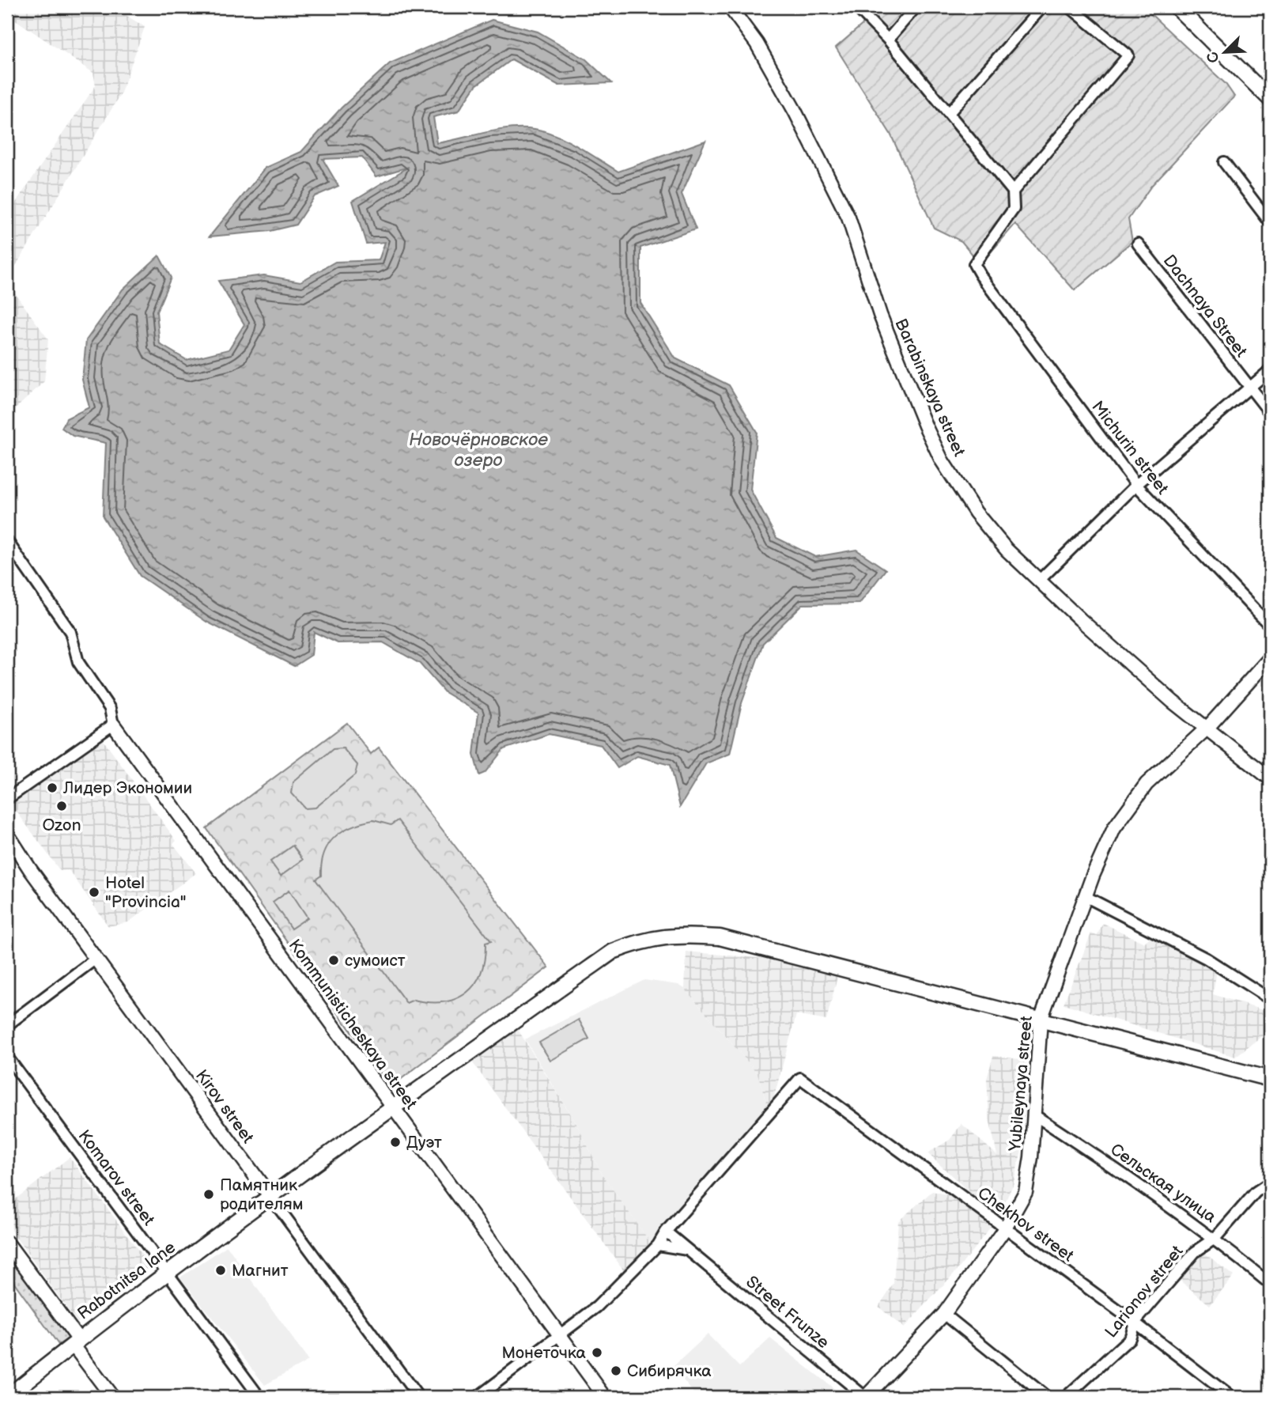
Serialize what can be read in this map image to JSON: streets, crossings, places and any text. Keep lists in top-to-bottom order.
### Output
{
  "streets": {
    "main road": ["Rabotnitsa lane"],
    "street": [
      "Dachnaya Street",
      "Barabinskaya street",
      "Michurin street",
      "Kommunisticheskaya street",
      "Yubileynaya street",
      "Kirov street",
      "Komarov street",
      "Сельская улица",
      "Chekhov street",
      "Larionov street",
      "Street Frunze"
    ]
  },
  "crossings": [
    ["Barabinskaya street", "Yubileynaya street"],
    ["Kommunisticheskaya street", "Rabotnitsa lane"],
    ["Yubileynaya street", "Сельская улица"],
    ["Yubileynaya street", "Chekhov street"],
    ["Yubileynaya street", "Rabotnitsa lane"],
    ["Yubileynaya street", "Street Frunze"],
    ["Kirov street", "Rabotnitsa lane"],
    ["Komarov street", "Rabotnitsa lane"],
    ["Сельская улица", "Larionov street"],
    ["Chekhov street", "Larionov street"],
    ["Chekhov street", "Street Frunze"]
  ],
  "water": ["Новочёрновское озеро"],
  "places": [
    "Лидер Экономии",
    "Ozon",
    "Hotel \"Provincia\"",
    "сумоист",
    "Дуэт",
    "Памятник родителям",
    "Магнит",
    "Монеточка",
    "Сибирячка"
  ],
  "north": "bottom left"
}
